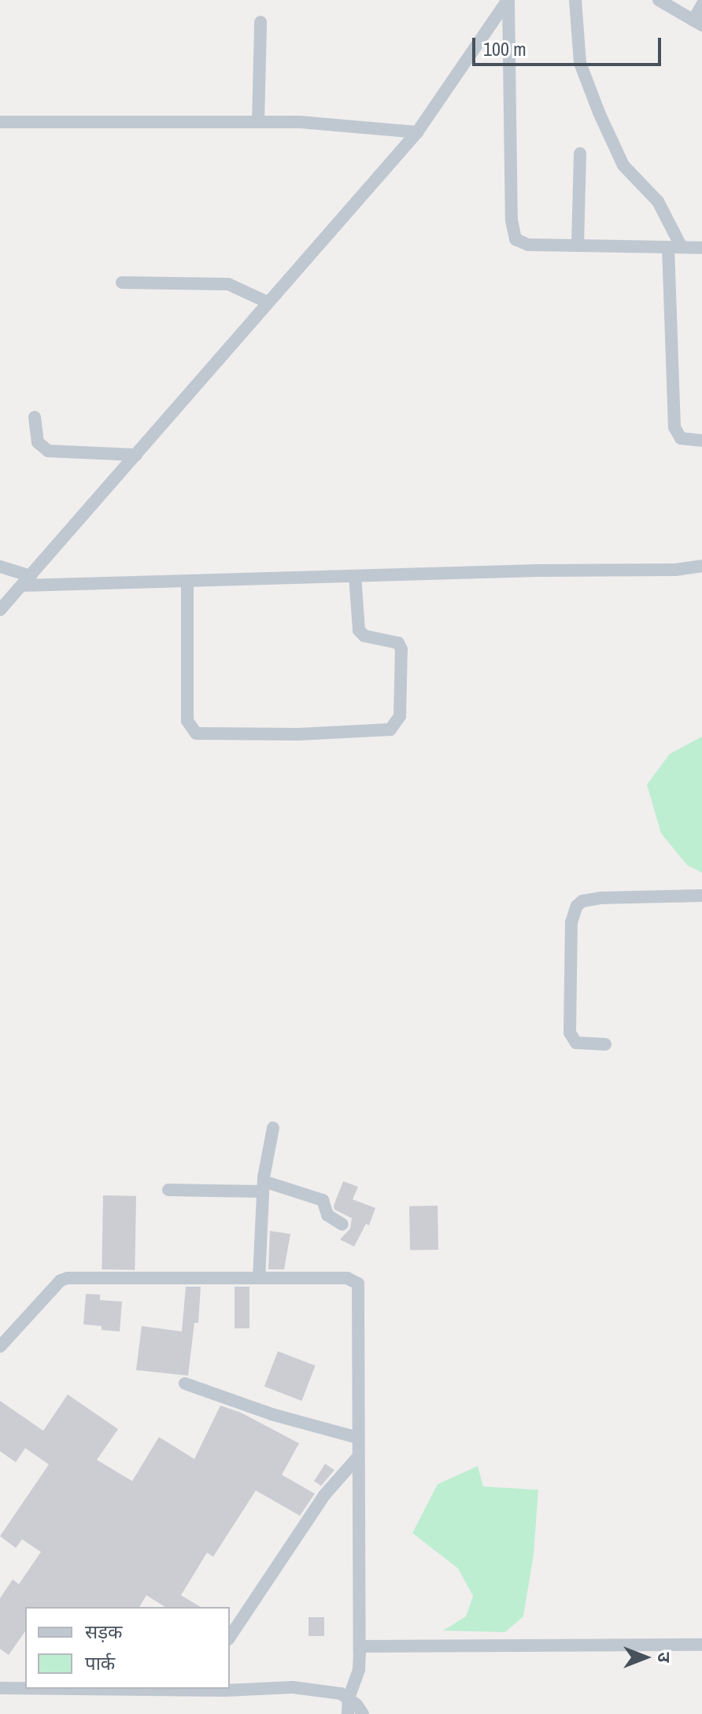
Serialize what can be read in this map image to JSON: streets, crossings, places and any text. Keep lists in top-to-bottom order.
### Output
{
  "legend": ["सड़क", "पार्क"],
  "scale_bar": "100 m",
  "north": "right"
}
